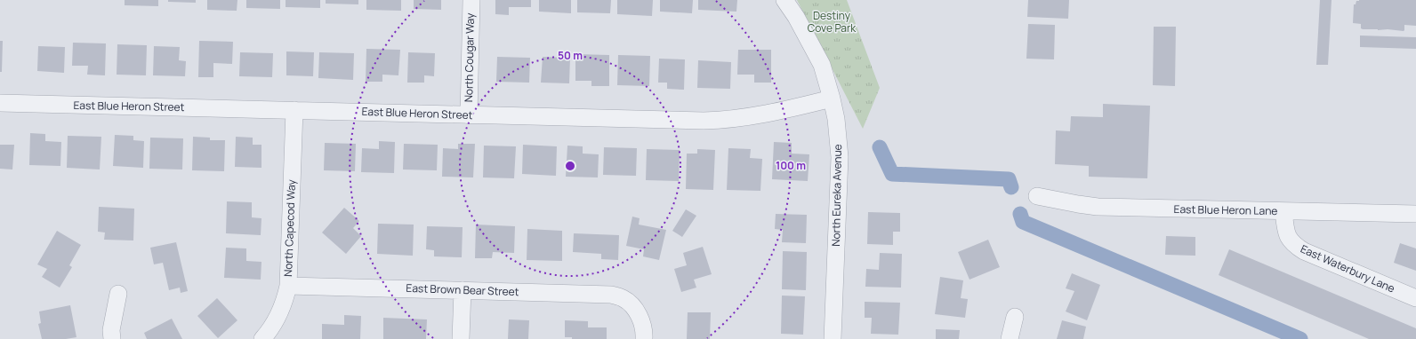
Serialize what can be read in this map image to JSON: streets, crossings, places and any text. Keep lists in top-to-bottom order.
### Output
{
  "streets": {
    "street": [
      "North Cougar Way",
      "East Blue Heron Street",
      "North Eureka Avenue",
      "East Blue Heron Lane",
      "North Capecod Way",
      "East Waterbury Lane",
      "East Brown Bear Street"
    ]
  },
  "crossings": [
    ["North Cougar Way", "East Blue Heron Street"],
    ["East Blue Heron Street", "North Eureka Avenue"],
    ["East Blue Heron Street", "North Capecod Way"],
    ["East Blue Heron Lane", "East Waterbury Lane"],
    ["North Capecod Way", "East Brown Bear Street"]
  ],
  "parks": ["Destiny Cove Park"],
  "rings": ["50 m", "100 m"]
}
